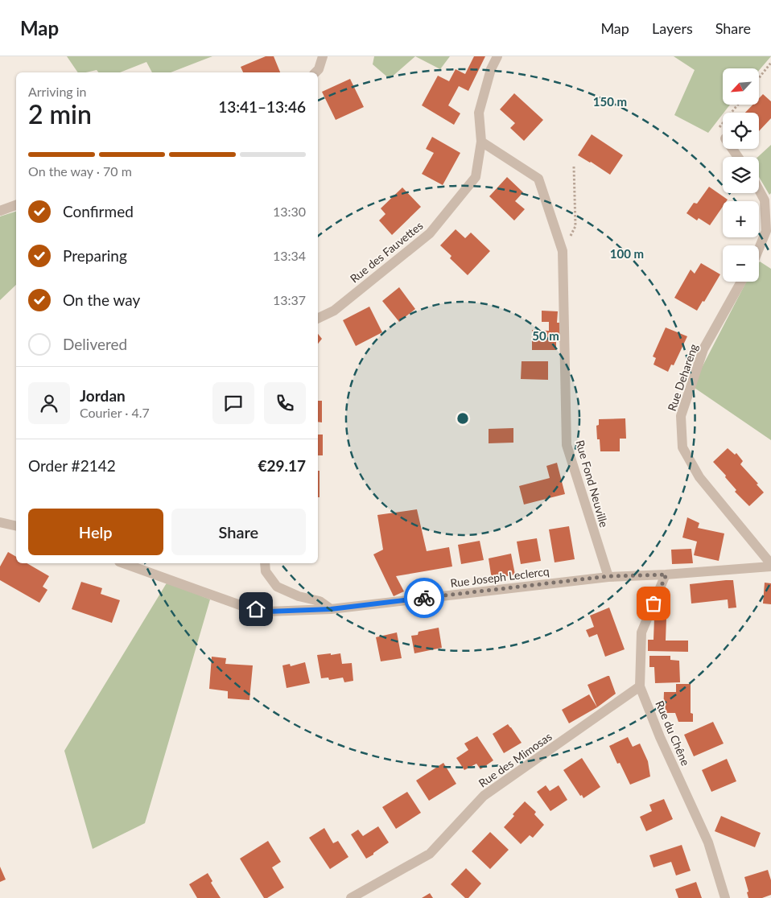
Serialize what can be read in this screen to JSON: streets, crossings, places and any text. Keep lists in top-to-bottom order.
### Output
{
  "streets": {
    "street": [
      "Rue des Fauvettes",
      "Rue Dehareng",
      "Rue Fond Neuville",
      "Rue Joseph Leclercq",
      "Rue du Chêne",
      "Rue des Mimosas"
    ]
  },
  "crossings": [
    ["Rue des Fauvettes", "Rue Fond Neuville"],
    ["Rue Dehareng", "Rue Joseph Leclercq"],
    ["Rue Fond Neuville", "Rue Joseph Leclercq"],
    ["Rue Joseph Leclercq", "Rue du Chêne"],
    ["Rue du Chêne", "Rue des Mimosas"]
  ],
  "north": "bottom left",
  "page": {
    "header": "Map",
    "nav": ["Map", "Layers", "Share"],
    "map_buttons": ["+", "−"],
    "heading": ["2 min", "Arriving in", "13:41–13:46"],
    "panel": [
      "Jordan",
      "Courier · 4.7",
      "Order #2142",
      "€29.17"
    ],
    "bar": "On the way · 70 m",
    "list": [
      ["Confirmed", "13:30"],
      ["Preparing", "13:34"],
      ["On the way", "13:37"],
      "Delivered"
    ],
    "buttons": ["Help", "Share"]
  },
  "rings": ["150 m", "100 m", "50 m"]
}
